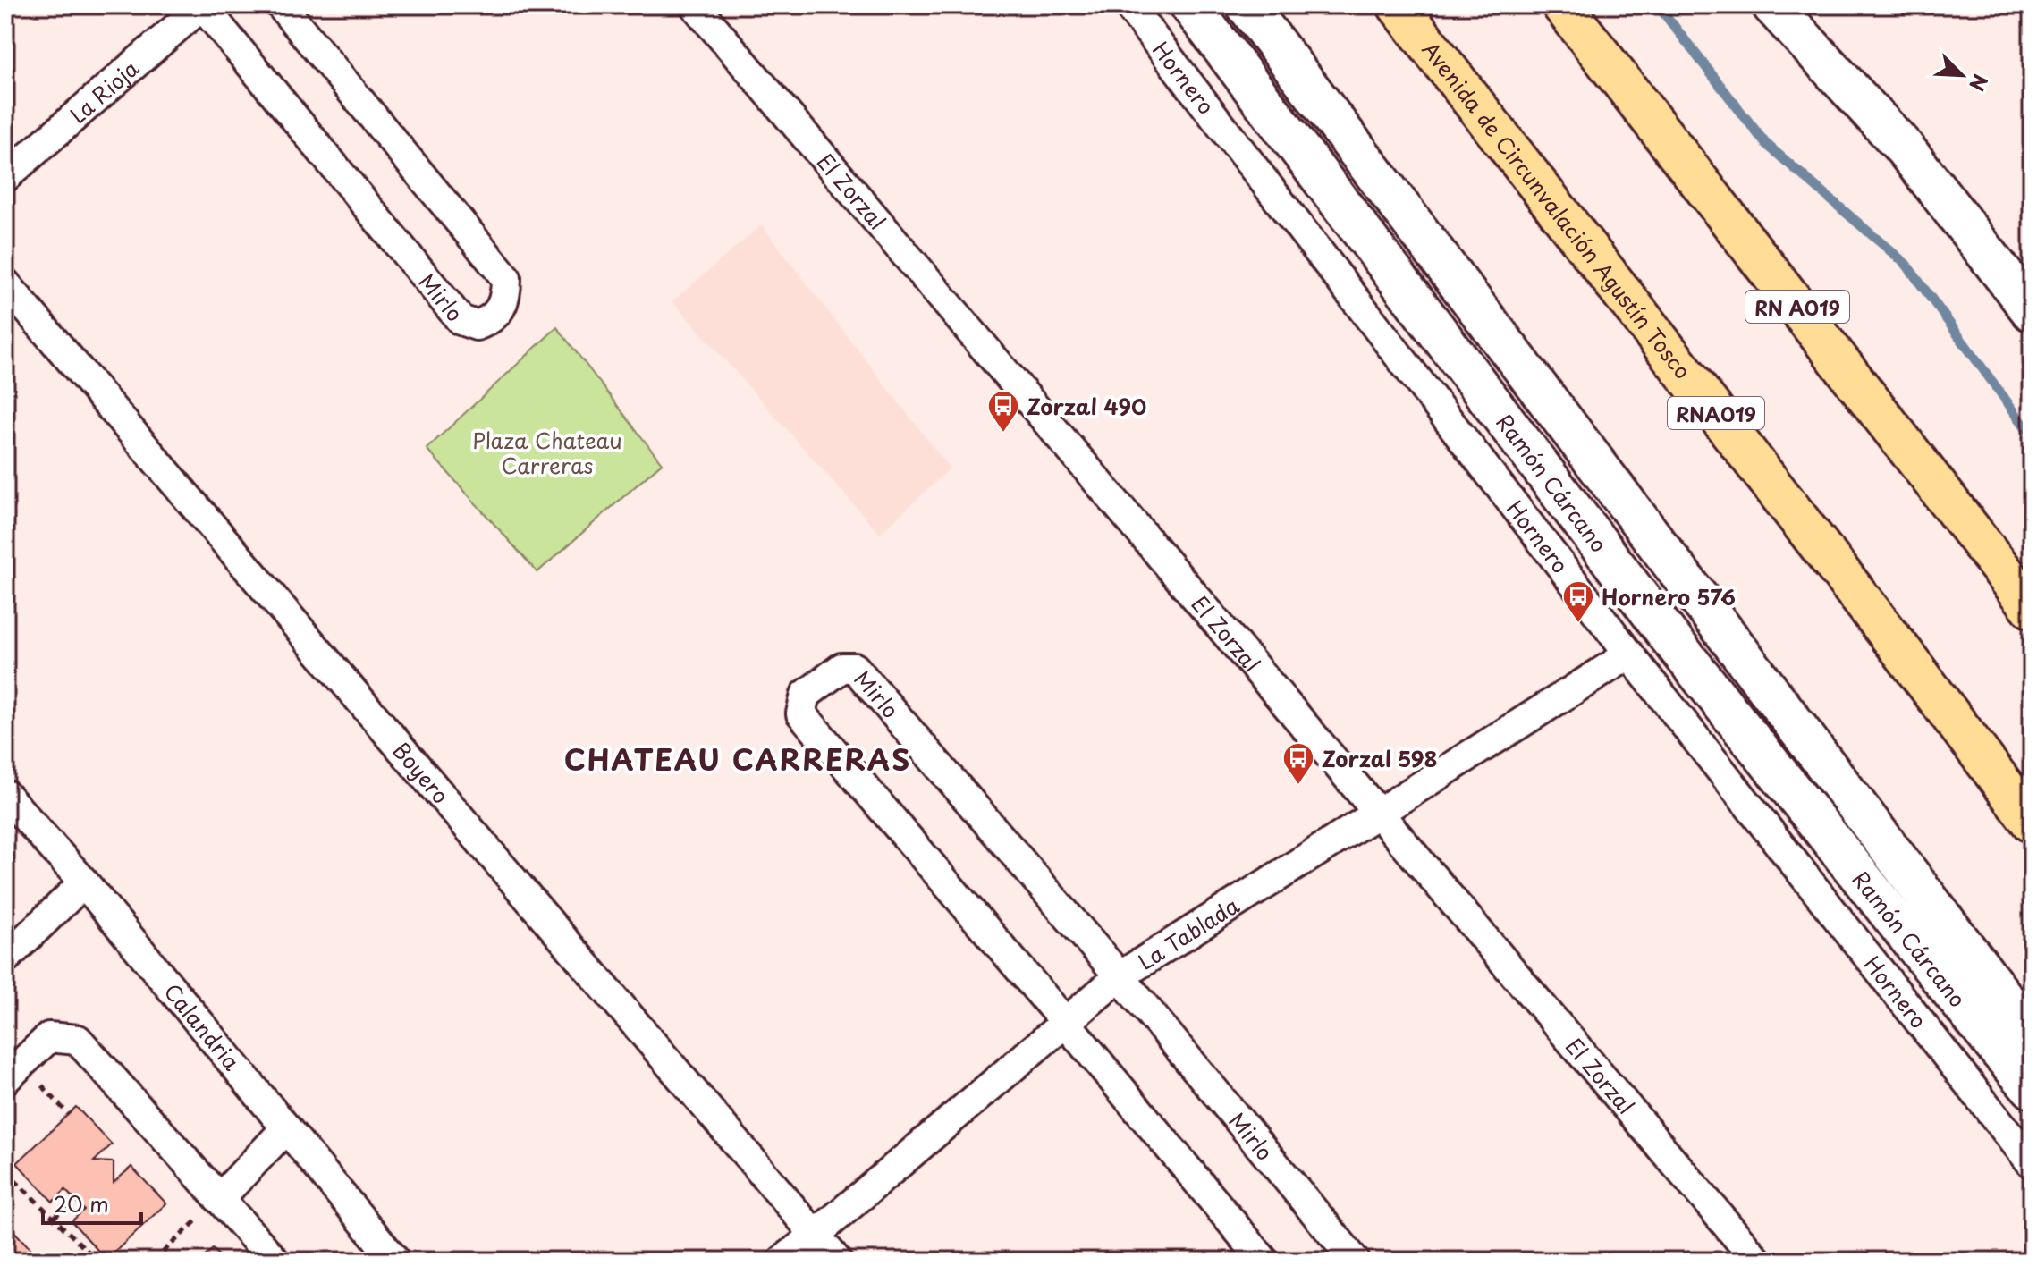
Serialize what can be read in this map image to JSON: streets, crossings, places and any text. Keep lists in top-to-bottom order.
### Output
{
  "streets": {
    "highway": ["Avenida de Circunvalación Agustín Tosco", "RN A019", "RNA019"],
    "main road": ["Ramón Cárcano"],
    "street": [
      "Hornero",
      "La Rioja",
      "El Zorzal",
      "Mirlo",
      "Boyero",
      "La Tablada",
      "Calandria"
    ]
  },
  "crossings": [
    ["Hornero", "La Tablada"],
    ["La Rioja", "Mirlo"],
    ["El Zorzal", "La Tablada"],
    ["Mirlo", "La Tablada"],
    ["Boyero", "La Tablada"]
  ],
  "districts": ["CHATEAU CARRERAS"],
  "parks": ["Plaza Chateau Carreras"],
  "places": {
    "bus stop": ["Zorzal 490", "Hornero 576", "Zorzal 598"]
  },
  "scale_bar": "20 m",
  "north": "bottom right"
}
